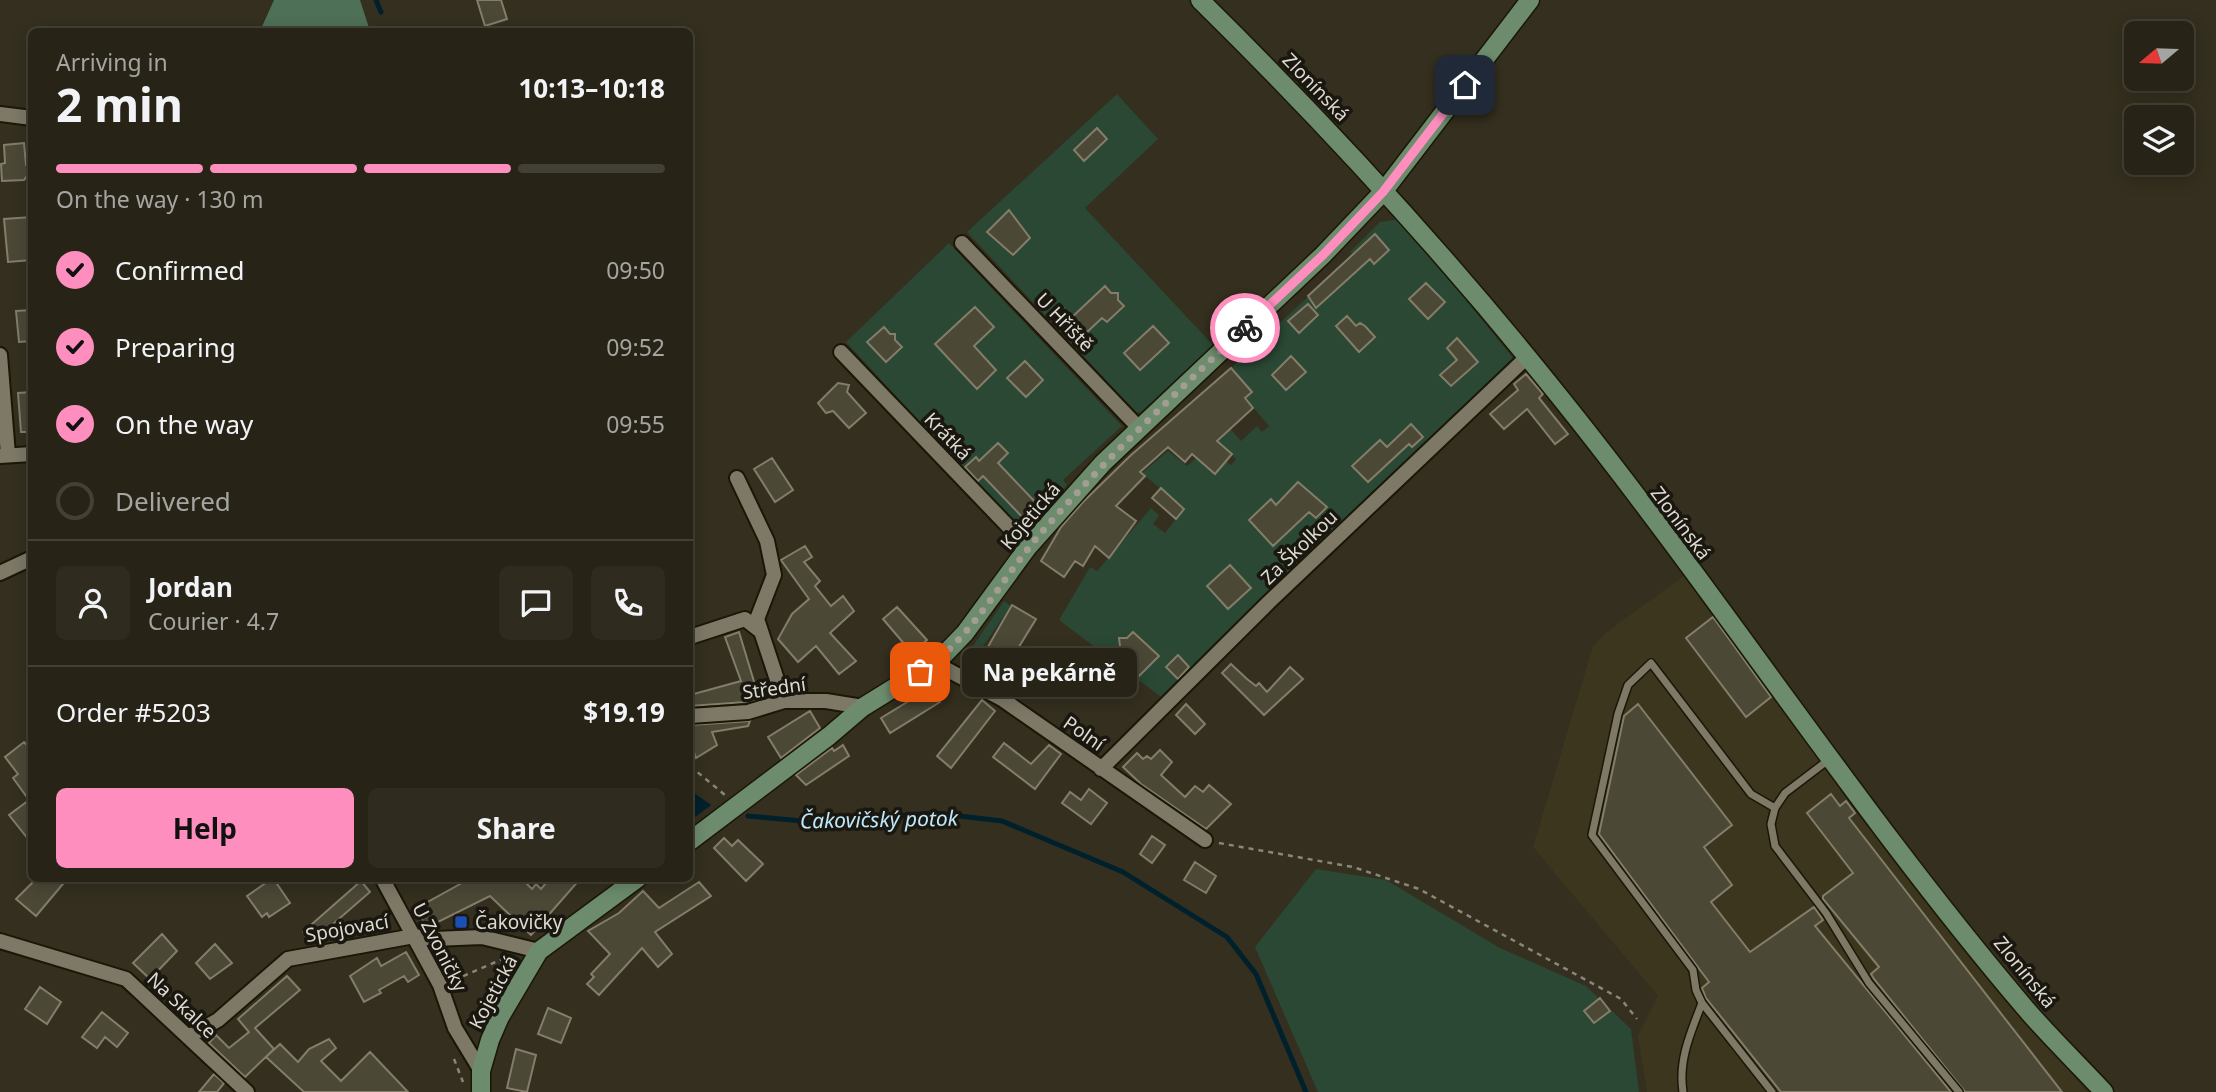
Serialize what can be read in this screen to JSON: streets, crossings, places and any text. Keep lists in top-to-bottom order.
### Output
{
  "streets": {
    "street": [
      "Zlonínská",
      "U Hřiště",
      "Krátká",
      "Kojetická",
      "Za Školkou",
      "Střední",
      "Polní",
      "Spojovací",
      "U Zvoničky",
      "Na Skalce"
    ]
  },
  "crossings": [
    ["Zlonínská", "Kojetická"],
    ["Zlonínská", "Za Školkou"],
    ["U Hřiště", "Kojetická"],
    ["Krátká", "Kojetická"],
    ["Kojetická", "Střední"],
    ["Kojetická", "Polní"],
    ["Kojetická", "Spojovací"],
    ["Kojetická", "U Zvoničky"],
    ["Za Školkou", "Polní"],
    ["Spojovací", "U Zvoničky"],
    ["Spojovací", "Na Skalce"]
  ],
  "water": ["Čakovičský potok"],
  "places": {
    "other": ["Na pekárně"],
    "transit": ["Čakovičky"]
  },
  "north": "left",
  "page": {
    "heading": ["2 min", "Arriving in", "10:13–10:18"],
    "panel": [
      "Jordan",
      "Courier · 4.7",
      "Order #5203",
      "$19.19"
    ],
    "bar": "On the way · 130 m",
    "list": [
      ["Confirmed", "09:50"],
      ["Preparing", "09:52"],
      ["On the way", "09:55"],
      "Delivered"
    ],
    "bubble": "Na pekárně",
    "buttons": ["Help", "Share"]
  }
}
